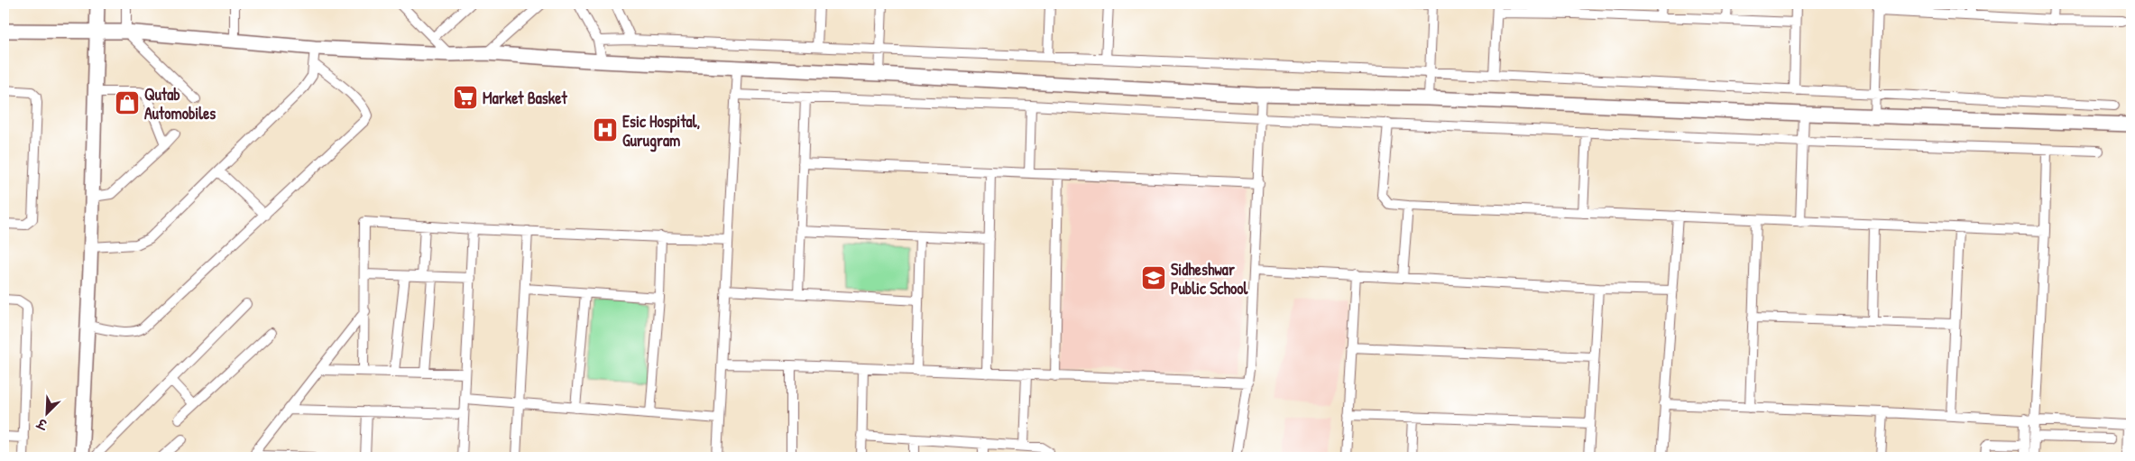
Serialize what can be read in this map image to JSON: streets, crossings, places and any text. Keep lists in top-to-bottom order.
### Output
{
  "places": {
    "supermarket": ["Market Basket"],
    "shop": ["Qutab Automobiles"],
    "hospital": ["Esic Hospital, Gurugram"],
    "school or university": ["Sidheshwar Public School"]
  },
  "north": "bottom left"
}
